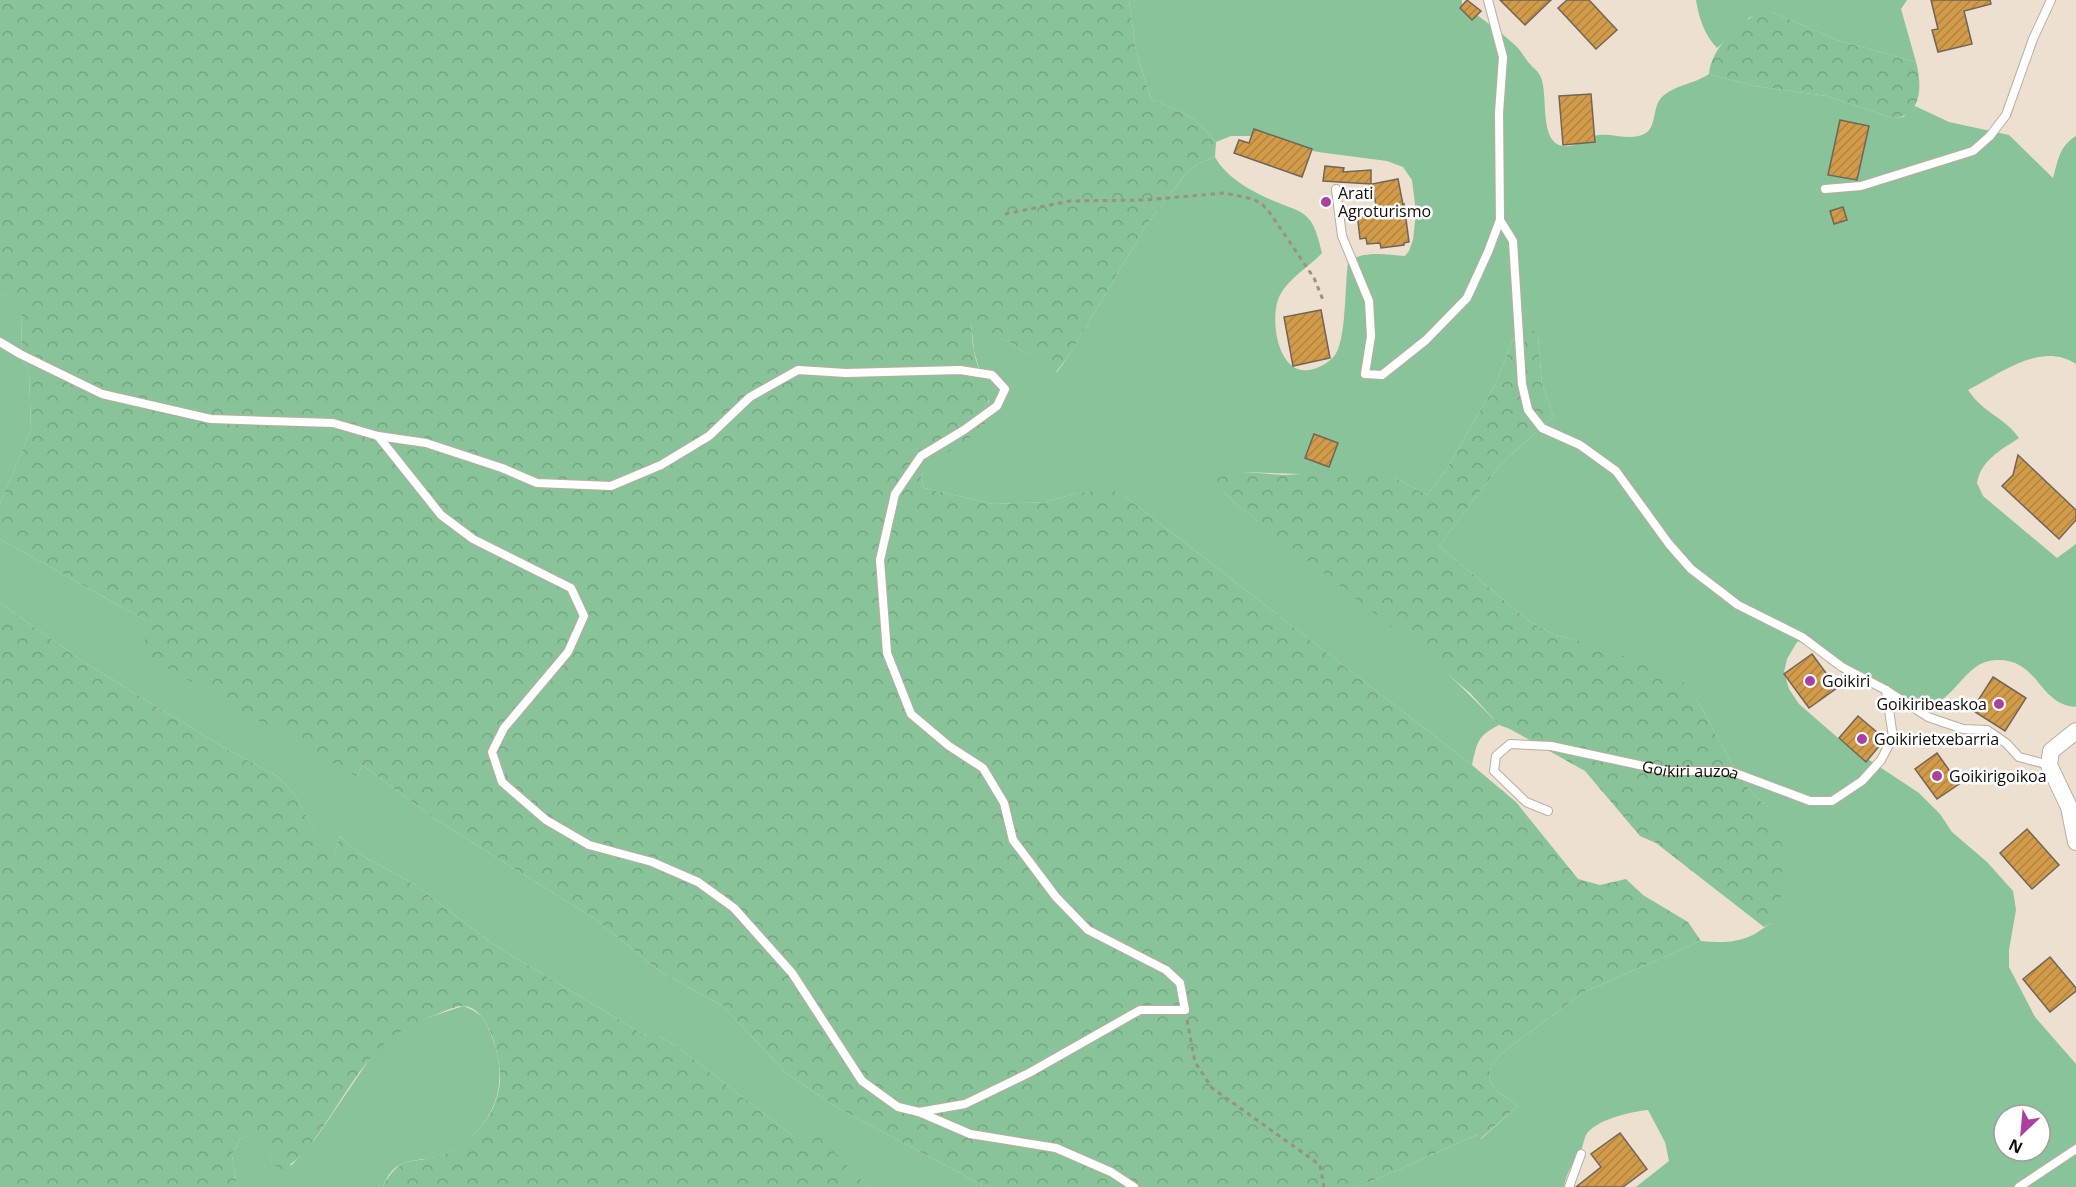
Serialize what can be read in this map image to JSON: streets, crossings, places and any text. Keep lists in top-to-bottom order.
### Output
{
  "streets": {
    "lane": ["Goikiri auzoa"]
  },
  "places": [
    "Arati Agroturismo",
    "Goikiri",
    "Goikiribeaskoa",
    "Goikirietxebarria",
    "Goikirigoikoa"
  ],
  "north": "bottom left"
}
